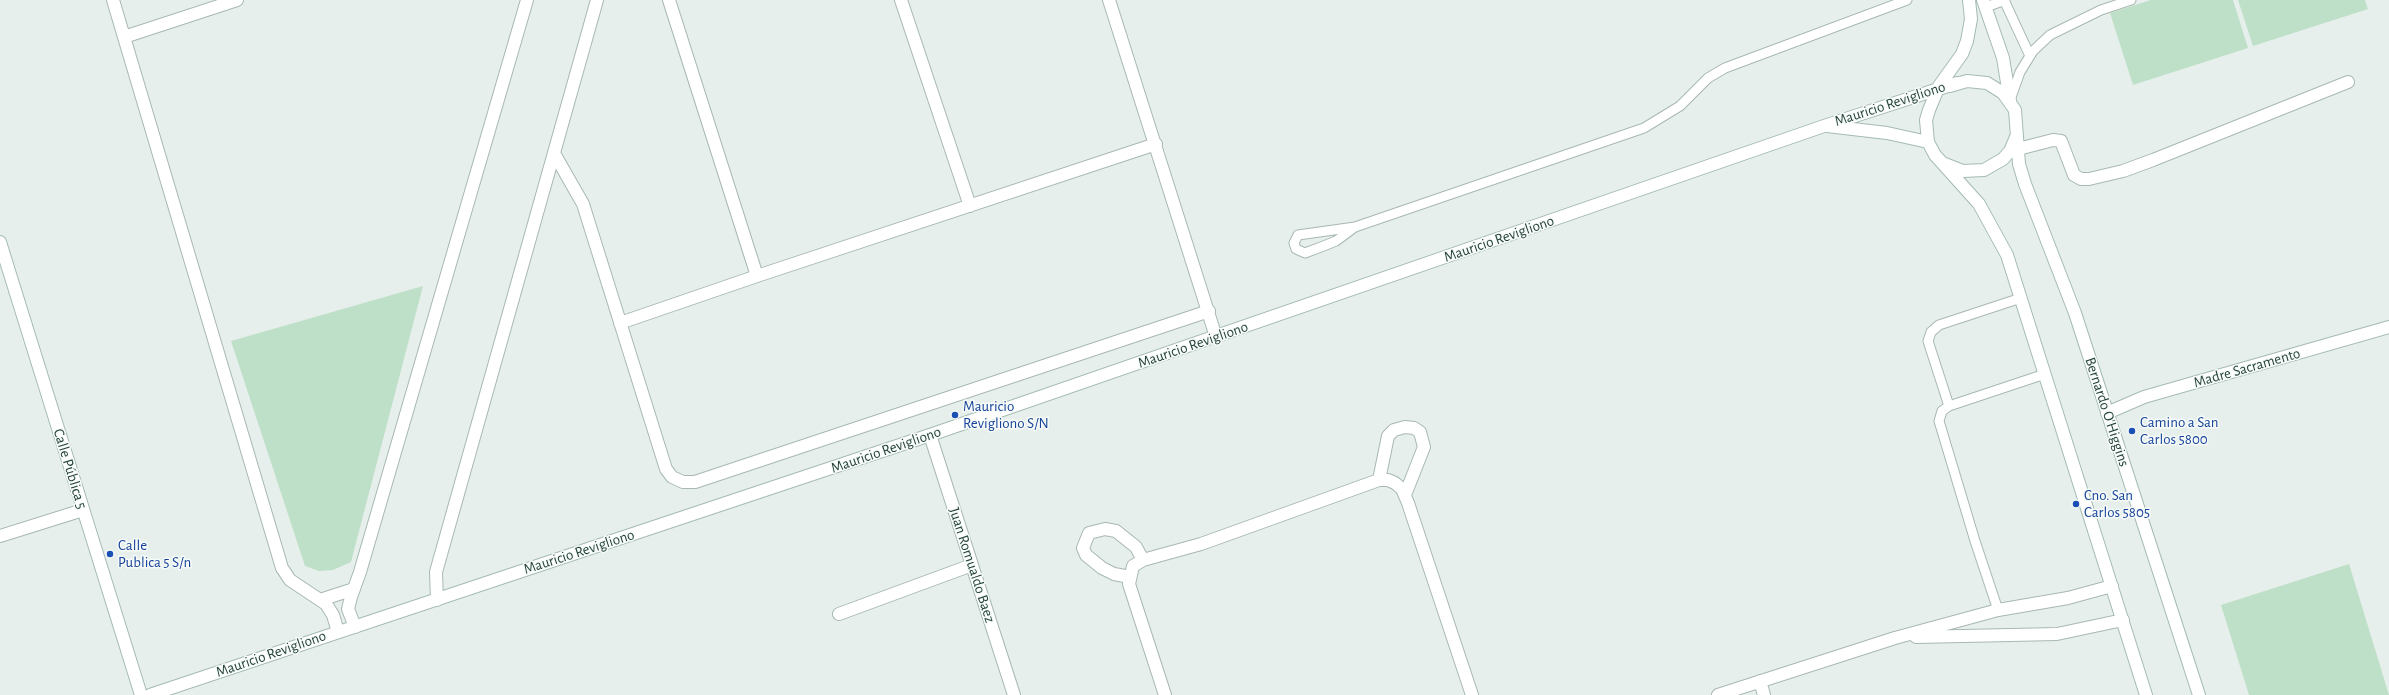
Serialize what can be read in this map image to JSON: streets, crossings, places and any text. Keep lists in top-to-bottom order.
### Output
{
  "streets": {
    "street": [
      "Mauricio Revigliono",
      "Madre Sacramento",
      "Bernardo O'Higgins",
      "Calle Pública 5",
      "Juan Romualdo Baez"
    ]
  },
  "crossings": [
    ["Mauricio Revigliono", "Bernardo O'Higgins"],
    ["Mauricio Revigliono", "Juan Romualdo Baez"],
    ["Madre Sacramento", "Bernardo O'Higgins"]
  ],
  "places": [
    "Mauricio Revigliono S/N",
    "Camino a San Carlos 5800",
    "Cno. San Carlos 5805",
    "Calle Publica 5 S/n"
  ]
}
